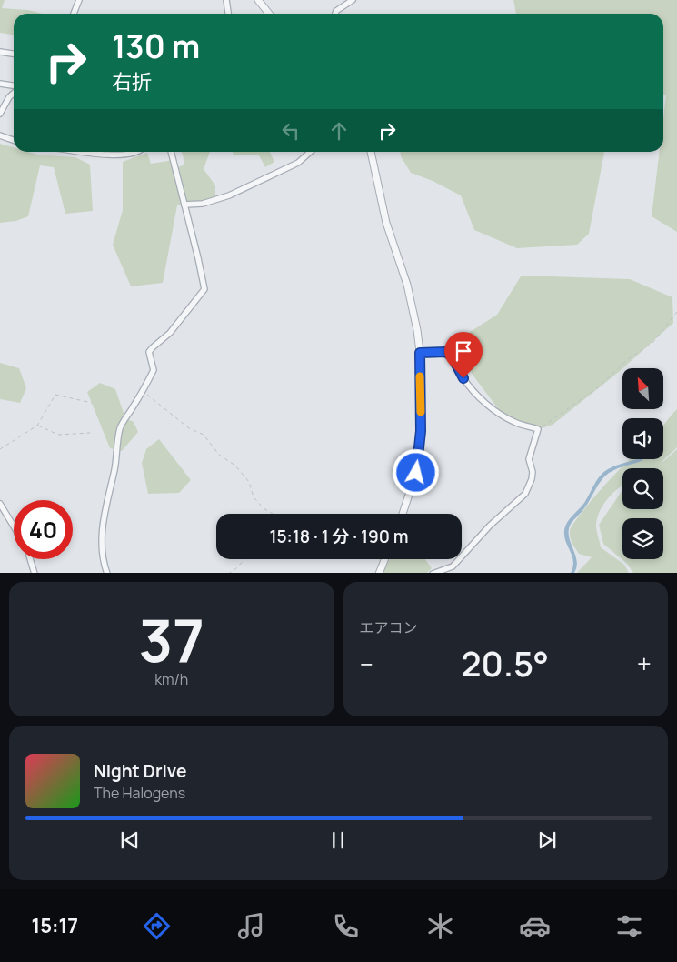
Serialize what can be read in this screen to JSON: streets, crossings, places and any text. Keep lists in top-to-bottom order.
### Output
{
  "north": "top left",
  "page": {
    "turn": ["130 m", "右折"],
    "limit": "40",
    "trip": "15:18 · 1 分 · 190 m",
    "tile": [
      ["37", "km/h"],
      "エアコン"
    ],
    "heat": ["−", "20.5°", "+"],
    "song": ["Night Drive", "The Halogens"],
    "tabs": "15:17"
  }
}
